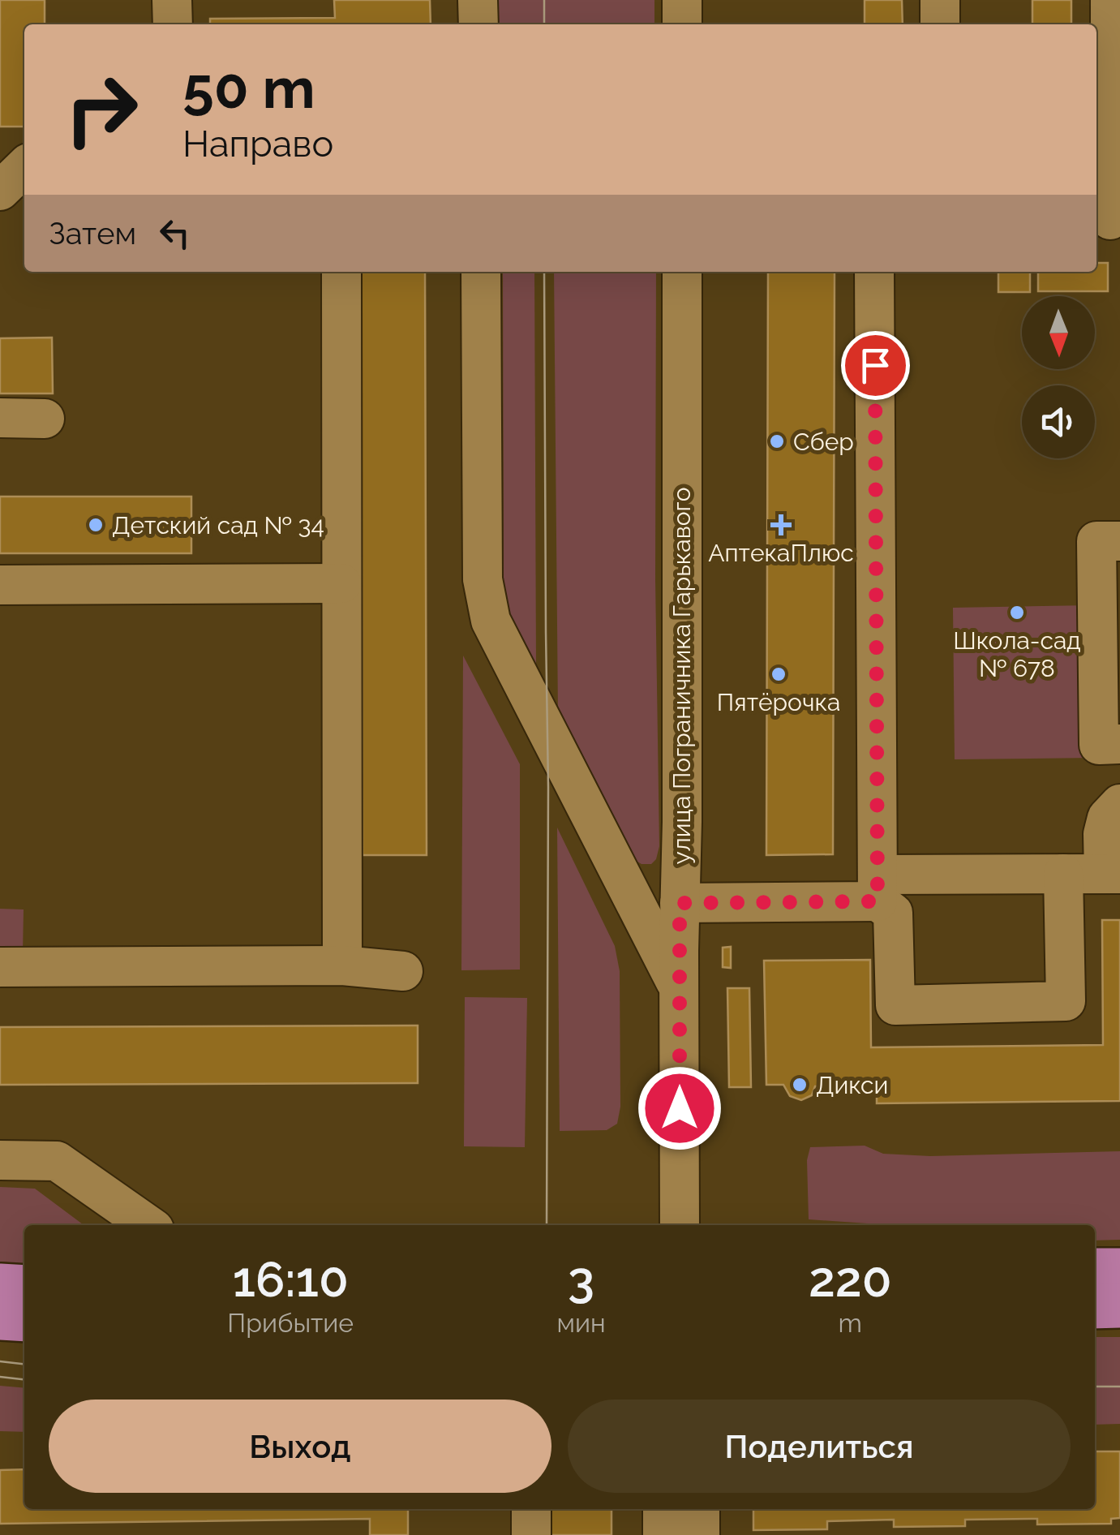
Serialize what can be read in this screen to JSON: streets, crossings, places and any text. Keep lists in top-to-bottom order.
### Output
{
  "streets": {
    "street": ["улица Пограничника Гарькавого"]
  },
  "places": {
    "other": [
      "Сбер",
      "Детский сад № 34",
      "Школа-сад № 678",
      "Пятёрочка",
      "Дикси"
    ],
    "health": ["АптекаПлюс"]
  },
  "north": "bottom",
  "page": {
    "turn": ["50 m", "Направо"],
    "then": "Затем",
    "eta": [
      "16:10",
      "Прибытие",
      "3",
      "мин",
      "220",
      "m"
    ],
    "buttons": ["Выход", "Поделиться"]
  }
}
